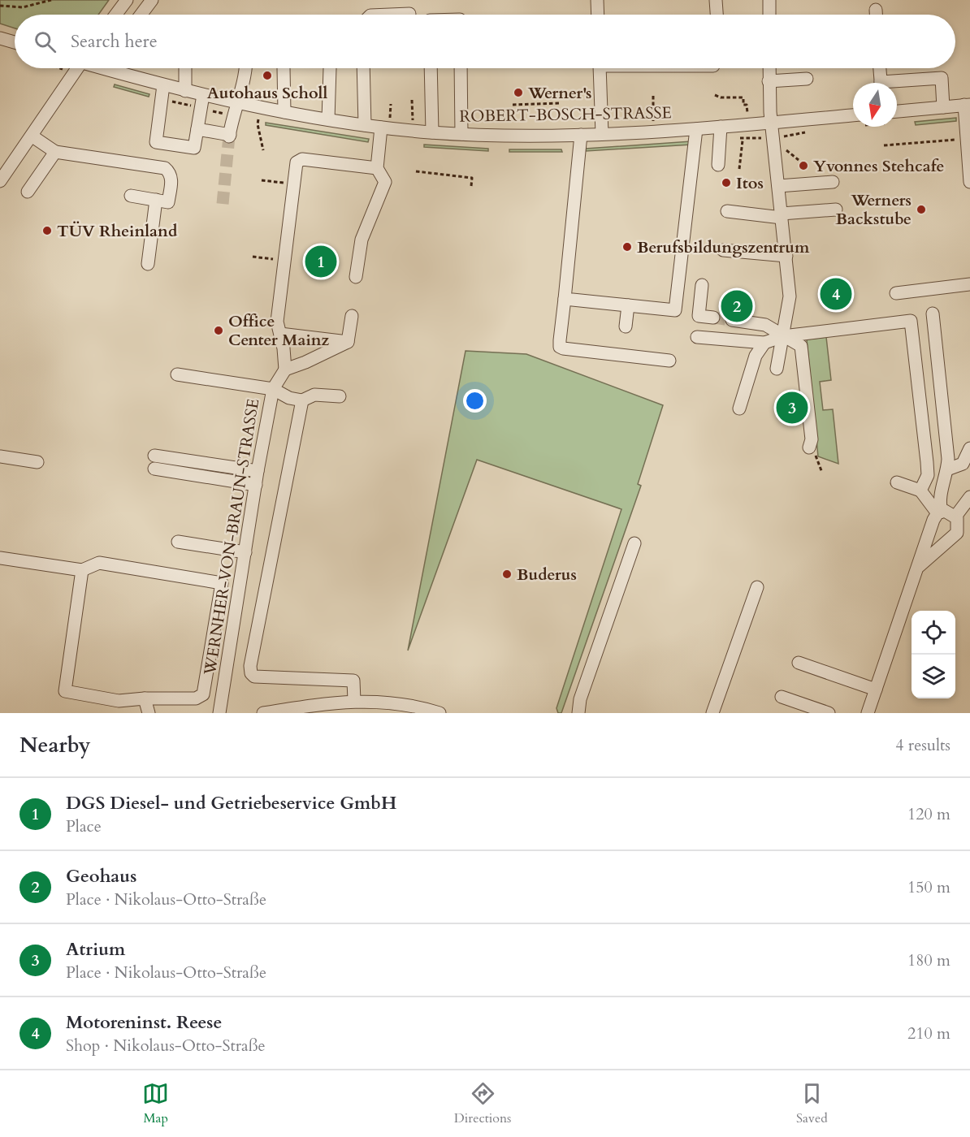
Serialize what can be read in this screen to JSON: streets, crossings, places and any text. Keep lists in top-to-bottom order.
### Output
{
  "streets": {
    "street": ["ROBERT-BOSCH-STRASSE", "WERNHER-VON-BRAUN-STRASSE"]
  },
  "places": [
    "Autohaus Scholl",
    "Werner's",
    "Yvonnes Stehcafe",
    "Itos",
    "Werners Backstube",
    "TÜV Rheinland",
    "Berufsbildungszentrum",
    "Office Center Mainz",
    "Buderus"
  ],
  "north": "bottom",
  "page": {
    "search": "Search here",
    "pins": [
      "1",
      "4",
      "2",
      "3"
    ],
    "heading": ["Nearby", "4 results"],
    "list": [
      {
        "mark": "1",
        "name": "DGS Diesel- und Getriebeservice GmbH",
        "note": "Place",
        "value": "120 m"
      },
      {
        "mark": "2",
        "name": "Geohaus",
        "note": "Place · Nikolaus-Otto-Straße",
        "value": "150 m"
      },
      {
        "mark": "3",
        "name": "Atrium",
        "note": "Place · Nikolaus-Otto-Straße",
        "value": "180 m"
      },
      {
        "mark": "4",
        "name": "Motoreninst. Reese",
        "note": "Shop · Nikolaus-Otto-Straße",
        "value": "210 m"
      }
    ],
    "nav": ["Map", "Directions", "Saved"]
  }
}
